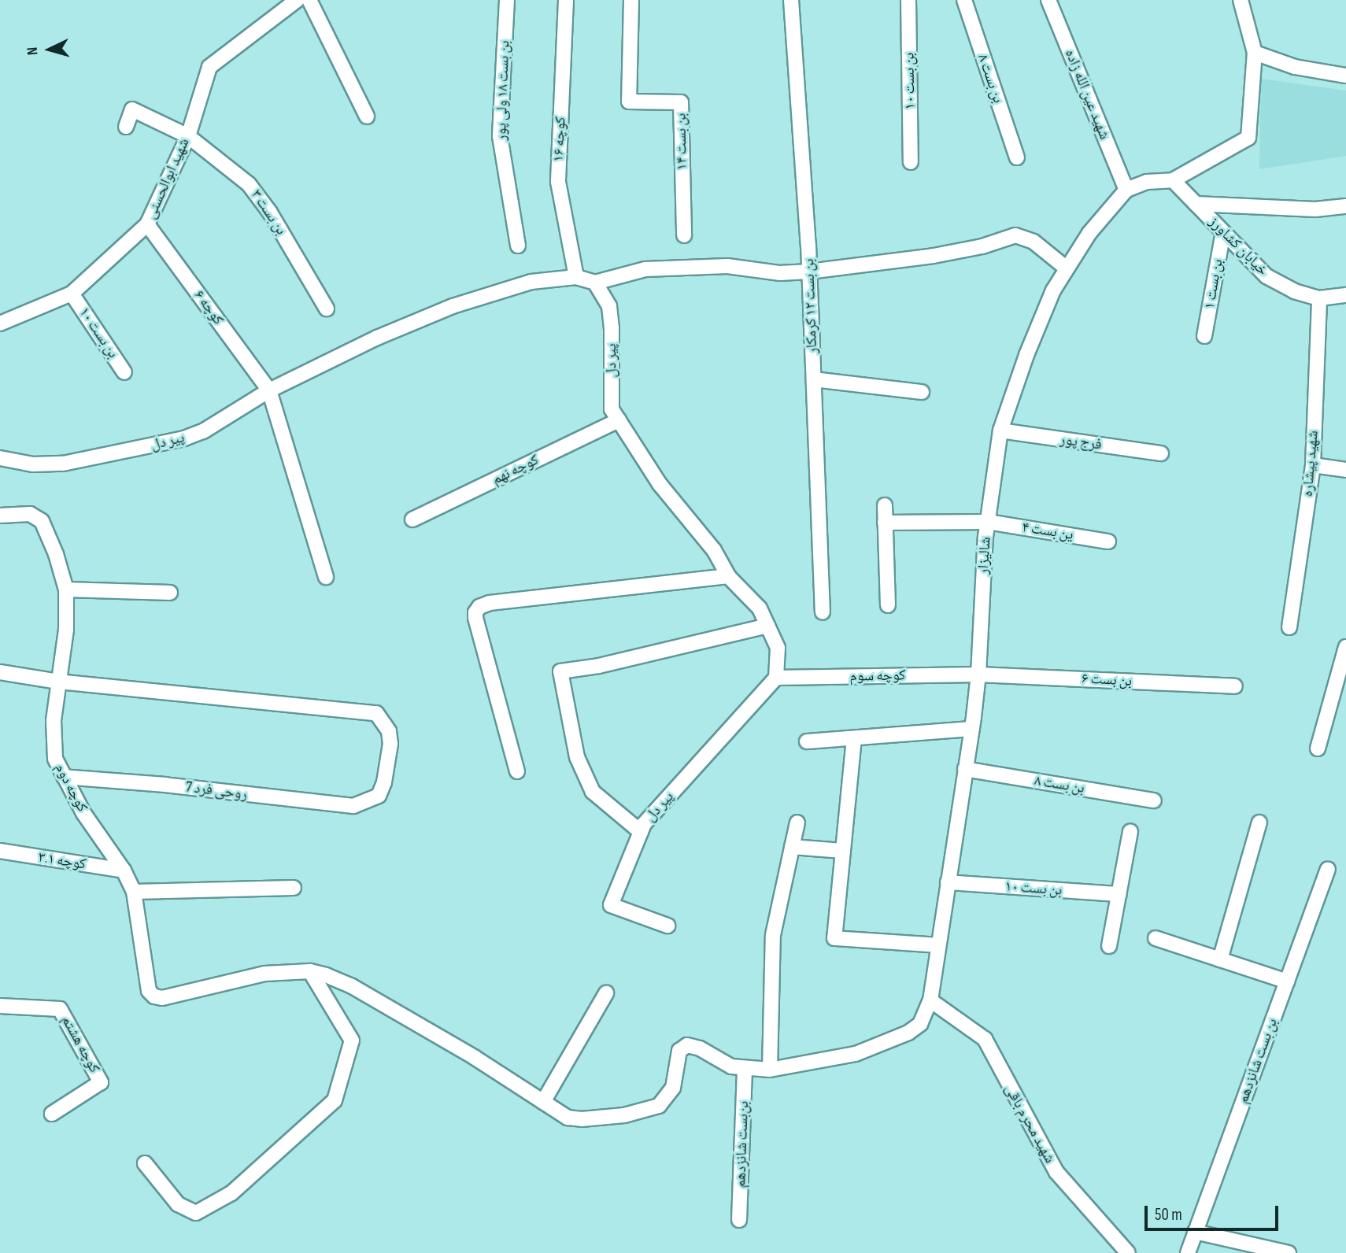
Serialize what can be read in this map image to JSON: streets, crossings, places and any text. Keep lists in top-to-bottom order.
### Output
{
  "streets": {
    "street": [
      "بن بست ۸",
      "بن بست ۱۰",
      "بن بست ۱۸ ولی پور",
      "شهید عین الله زاده",
      "کوچه ۱۶",
      "بن بست ۱۴",
      "شهید ابوالحسنی",
      "بن بست ۳",
      "خیابان کشاورز",
      "بن بست ۱",
      "بن بست ۱۲ کرمکار",
      "کوچه ۶",
      "پیر دل",
      "فرج پور",
      "شهید پیشاره",
      "کوچه نهم",
      "ین بست ۴",
      "شالیزار",
      "کوچه سوم",
      "بن بست ۶",
      "کوچه دوم",
      "روحی فرد 7",
      "کوچه ۳.۱",
      "کوچه هشتم",
      "بن بست شانزدهم",
      "شهید محرم باقی",
      "بن‌بست شانزدهم"
    ]
  },
  "crossings": [
    ["بن بست ۸", "شالیزار"],
    ["بن بست ۱۰", "شهید ابوالحسنی"],
    ["بن بست ۱۰", "شالیزار"],
    ["شهید عین الله زاده", "شالیزار"],
    ["کوچه ۱۶", "پیر دل"],
    ["شهید ابوالحسنی", "بن بست ۳"],
    ["شهید ابوالحسنی", "کوچه ۶"],
    ["خیابان کشاورز", "بن بست ۱"],
    ["خیابان کشاورز", "شهید پیشاره"],
    ["کوچه ۶", "پیر دل"],
    ["پیر دل", "کوچه نهم"],
    ["پیر دل", "کوچه سوم"],
    ["فرج پور", "شالیزار"],
    ["ین بست ۴", "شالیزار"],
    ["شالیزار", "کوچه سوم"],
    ["شالیزار", "بن بست ۶"],
    ["شالیزار", "شهید محرم باقی"],
    ["شالیزار", "بن‌بست شانزدهم"],
    ["کوچه سوم", "بن بست ۶"],
    ["کوچه دوم", "روحی فرد 7"],
    ["کوچه دوم", "کوچه ۳.۱"]
  ],
  "scale_bar": "50 m",
  "north": "left"
}
